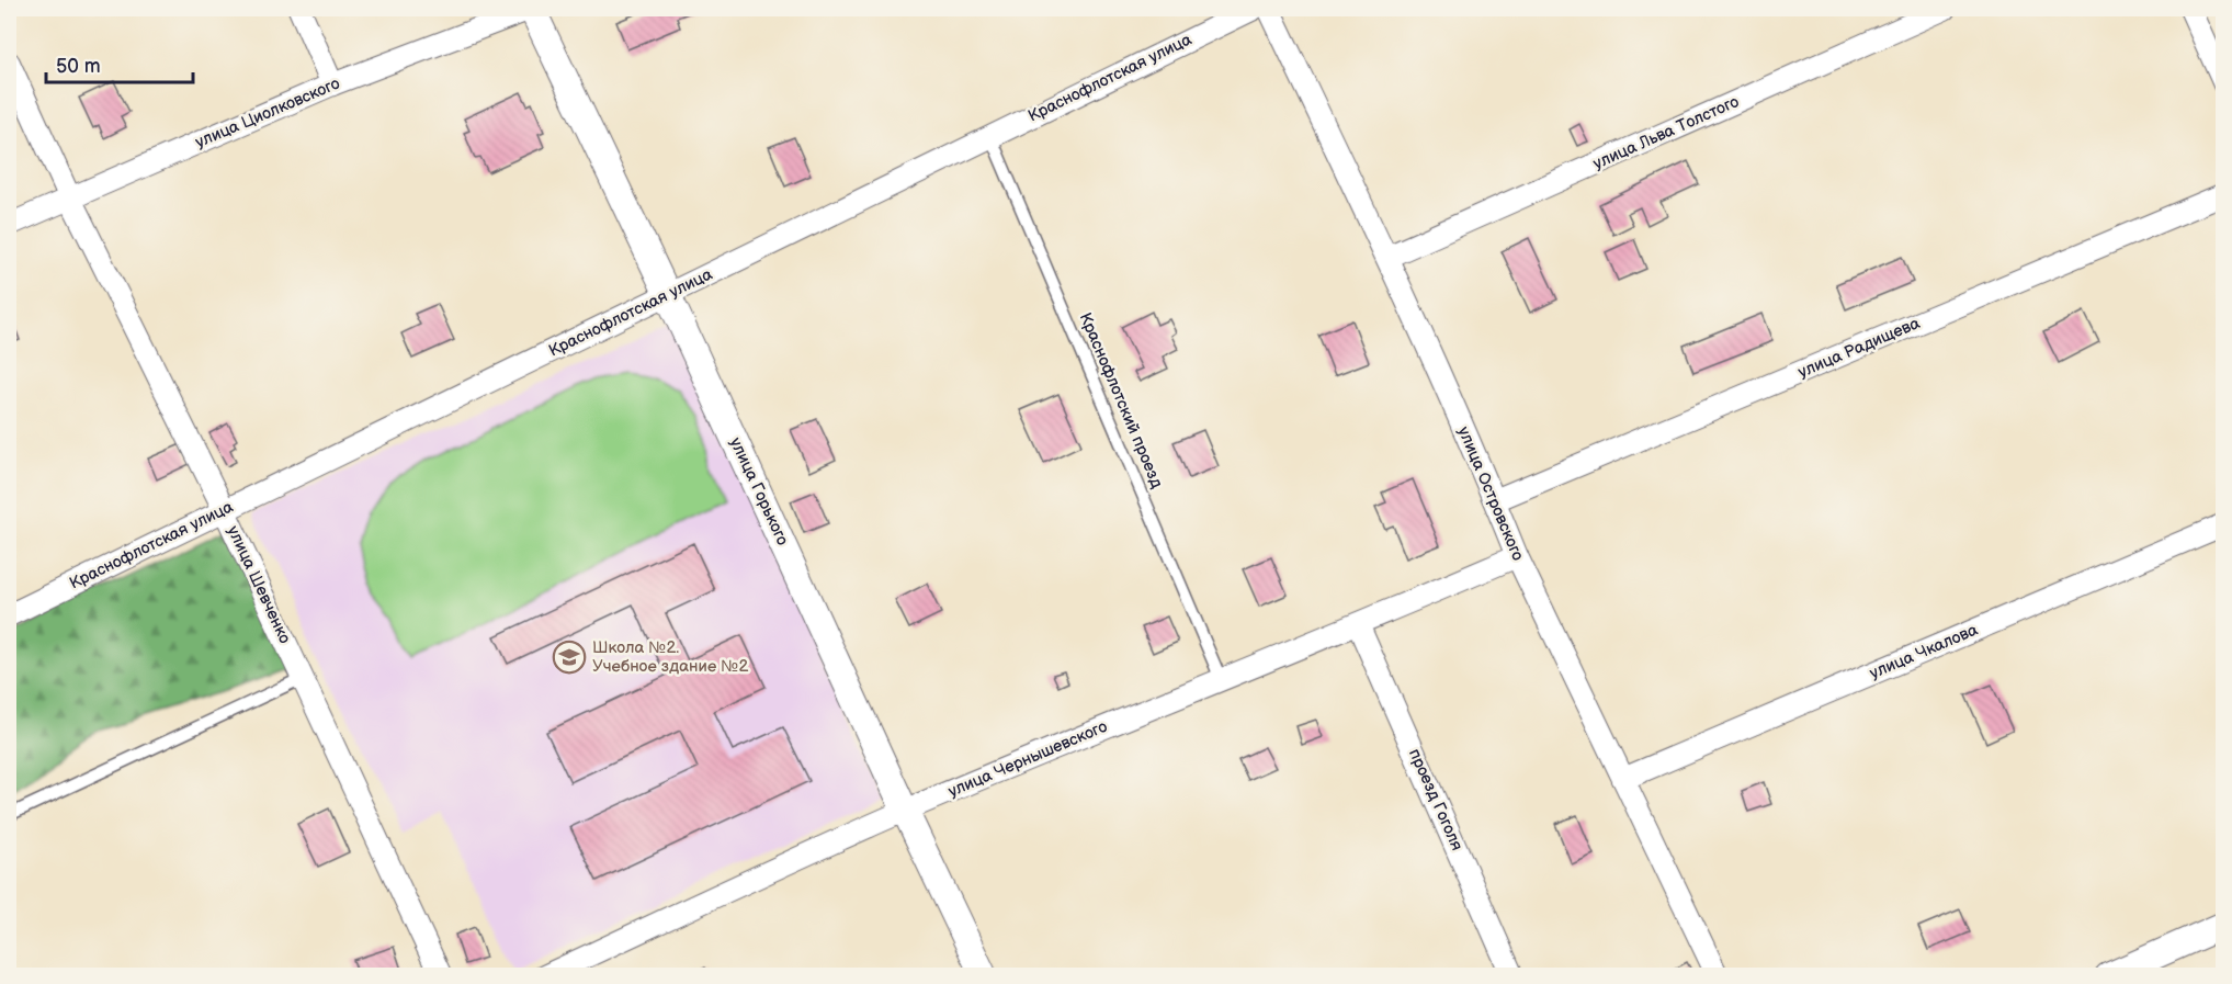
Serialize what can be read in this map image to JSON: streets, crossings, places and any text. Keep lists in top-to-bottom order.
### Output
{
  "streets": {
    "street": [
      "Краснофлотская улица",
      "улица Циолковского",
      "улица Льва Толстого",
      "улица Радищева",
      "улица Горького",
      "улица Островского",
      "улица Шевченко",
      "улица Чкалова",
      "улица Чернышевского",
      "проезд Гоголя"
    ],
    "lane": ["Краснофлотский проезд"]
  },
  "crossings": [
    ["Краснофлотская улица", "Краснофлотский проезд"],
    ["Краснофлотская улица", "улица Горького"],
    ["Краснофлотская улица", "улица Шевченко"],
    ["улица Циолковского", "улица Горького"],
    ["улица Циолковского", "улица Шевченко"],
    ["улица Льва Толстого", "улица Островского"],
    ["улица Радищева", "улица Островского"],
    ["Краснофлотский проезд", "улица Чернышевского"],
    ["улица Горького", "улица Чернышевского"],
    ["улица Островского", "улица Чкалова"],
    ["улица Островского", "улица Чернышевского"],
    ["улица Чернышевского", "проезд Гоголя"]
  ],
  "places": {
    "school or university": ["Школа №2. Учебное здание №2"]
  },
  "scale_bar": "50 m"
}
